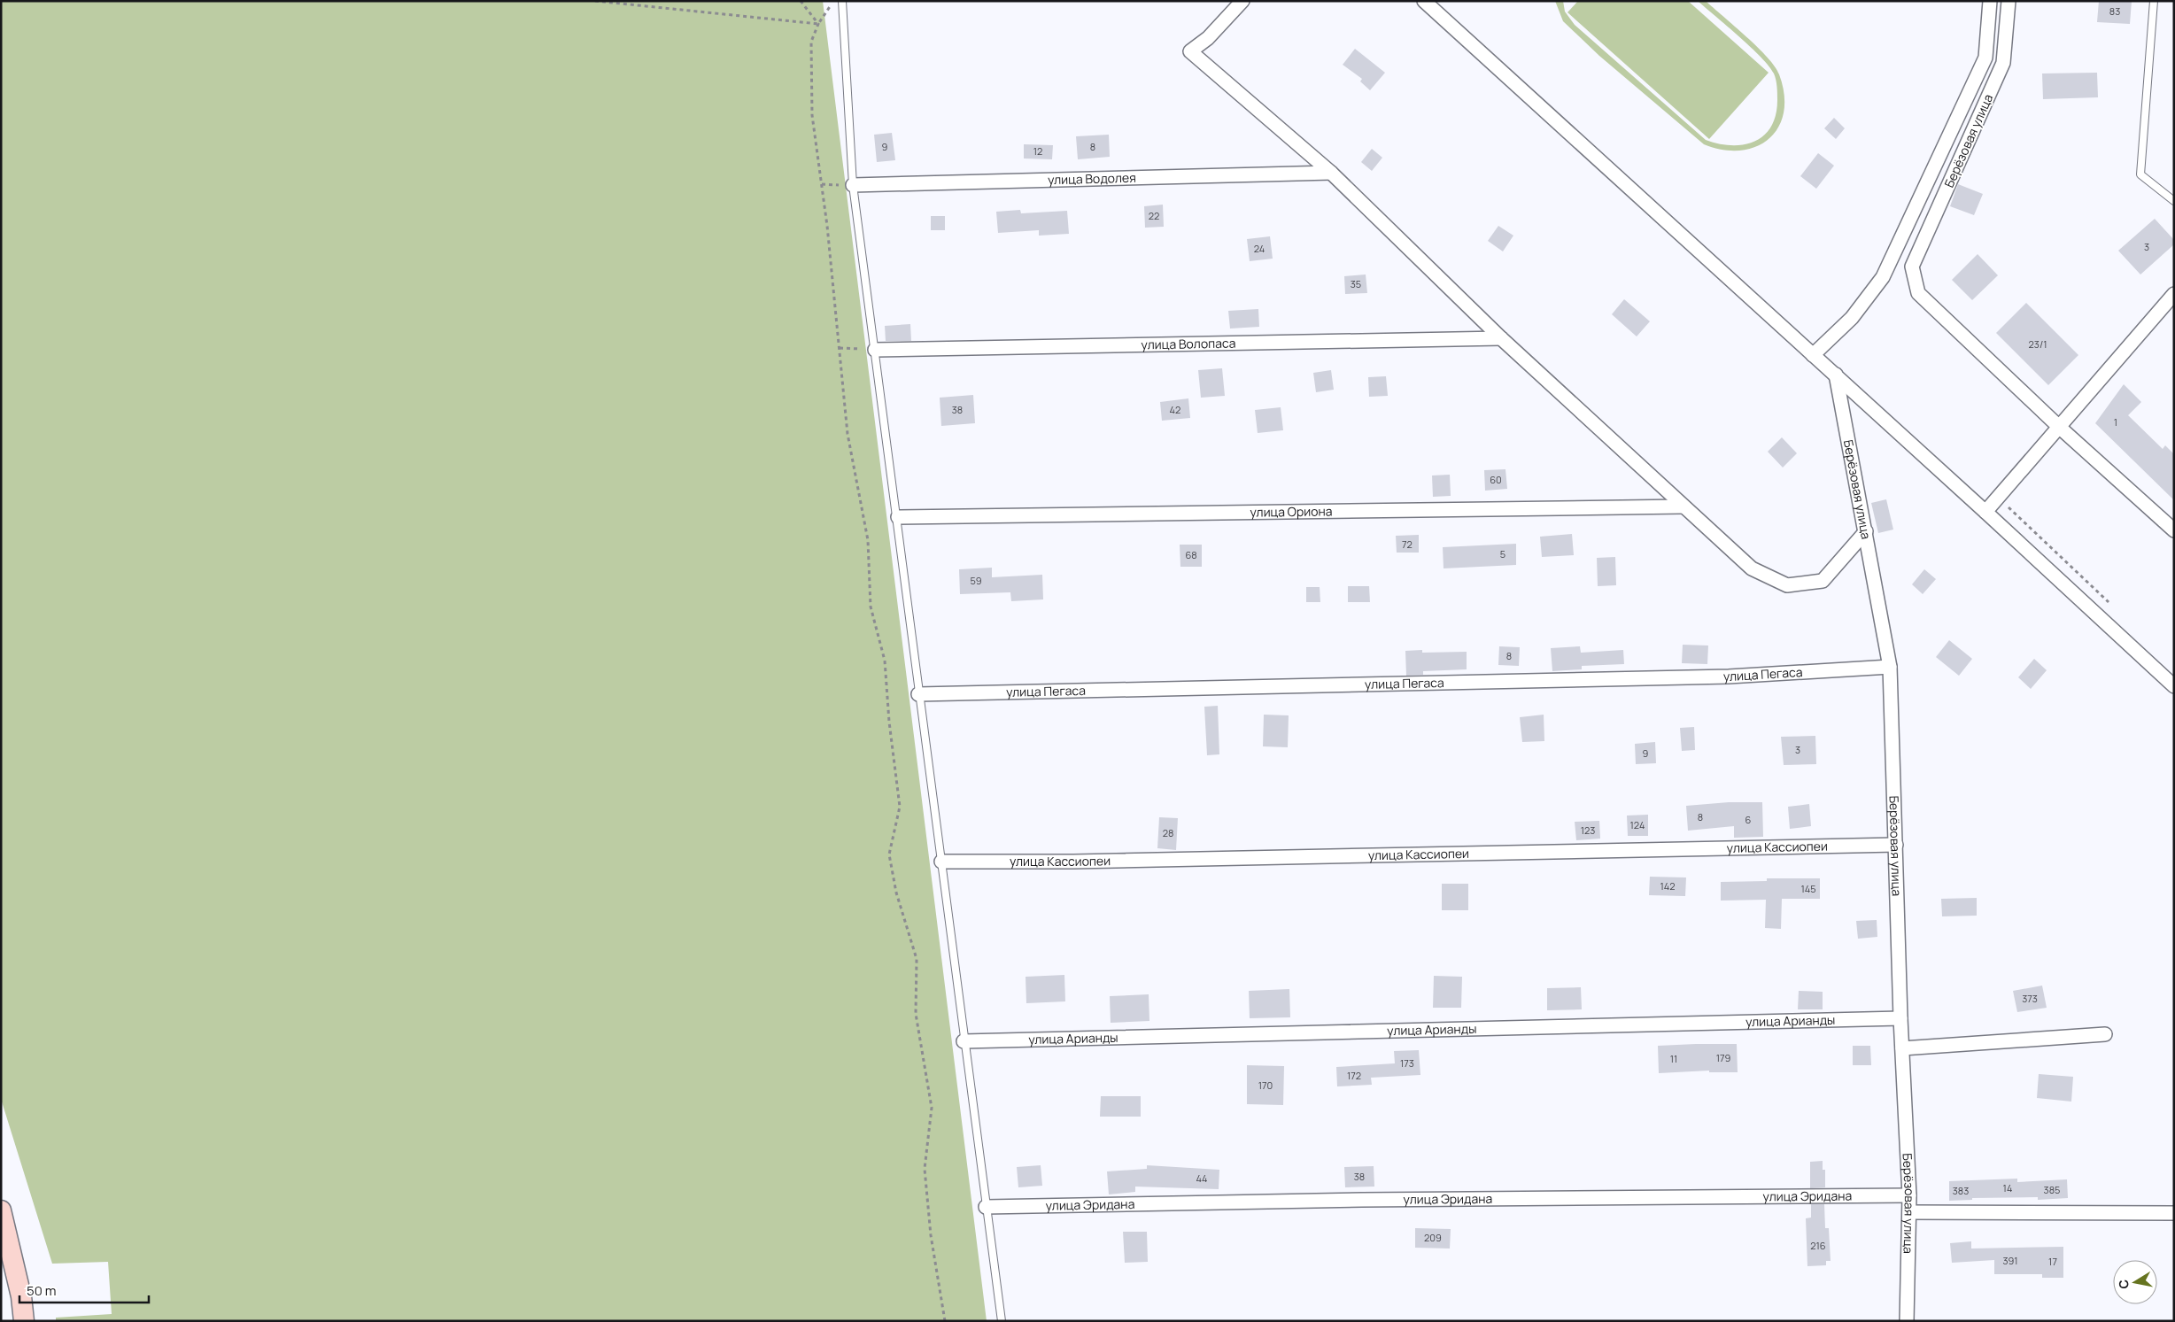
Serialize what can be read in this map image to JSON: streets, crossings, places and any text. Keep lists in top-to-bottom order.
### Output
{
  "streets": {
    "street": [
      "Берёзовая улица",
      "улица Водолея",
      "улица Волопаса",
      "улица Ориона",
      "улица Пегаса",
      "улица Кассиопеи",
      "улица Арианды",
      "улица Эридана"
    ]
  },
  "crossings": [
    ["Берёзовая улица", "улица Пегаса"],
    ["Берёзовая улица", "улица Кассиопеи"],
    ["Берёзовая улица", "улица Арианды"],
    ["Берёзовая улица", "улица Эридана"]
  ],
  "house_numbers": [
    "83",
    "9",
    "8",
    "12",
    "22",
    "3",
    "24",
    "35",
    "23/1",
    "38",
    "42",
    "1",
    "60",
    "72",
    "5",
    "68",
    "59",
    "8",
    "3",
    "9",
    "8",
    "6",
    "124",
    "123",
    "28",
    "142",
    "145",
    "373",
    "179",
    "11",
    "173",
    "172",
    "170",
    "38",
    "44",
    "14",
    "385",
    "383",
    "209",
    "216",
    "391",
    "17"
  ],
  "scale_bar": "50 m",
  "north": "left"
}
